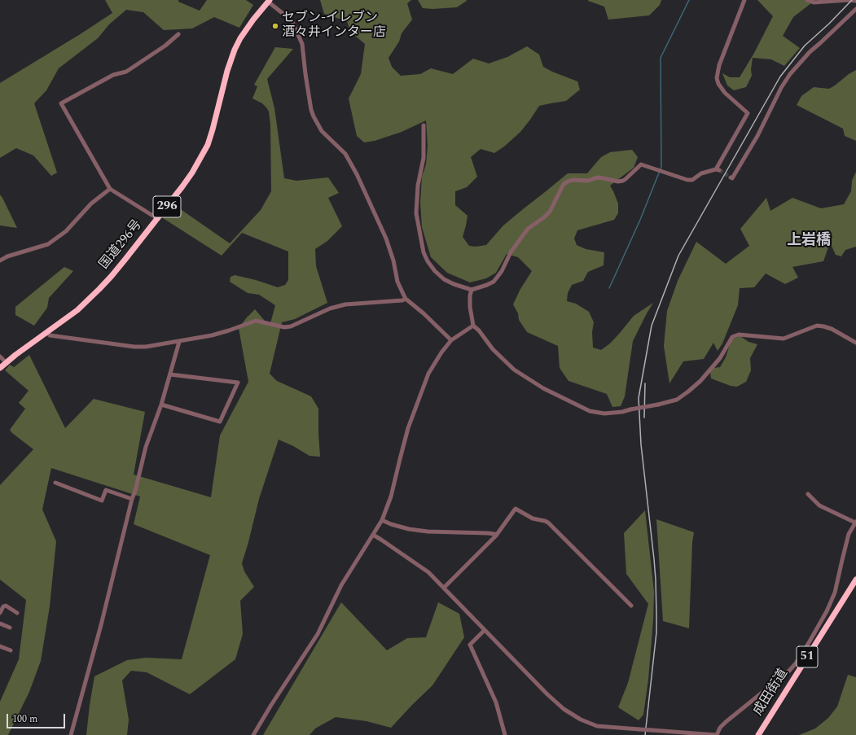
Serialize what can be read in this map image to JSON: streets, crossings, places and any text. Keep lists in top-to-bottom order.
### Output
{
  "streets": {
    "highway": [
      "296",
      "国道296号",
      "51",
      "成田街道"
    ]
  },
  "districts": ["上岩橋"],
  "places": ["セブン-イレブン 酒々井インター店"],
  "scale_bar": "100 m"
}
